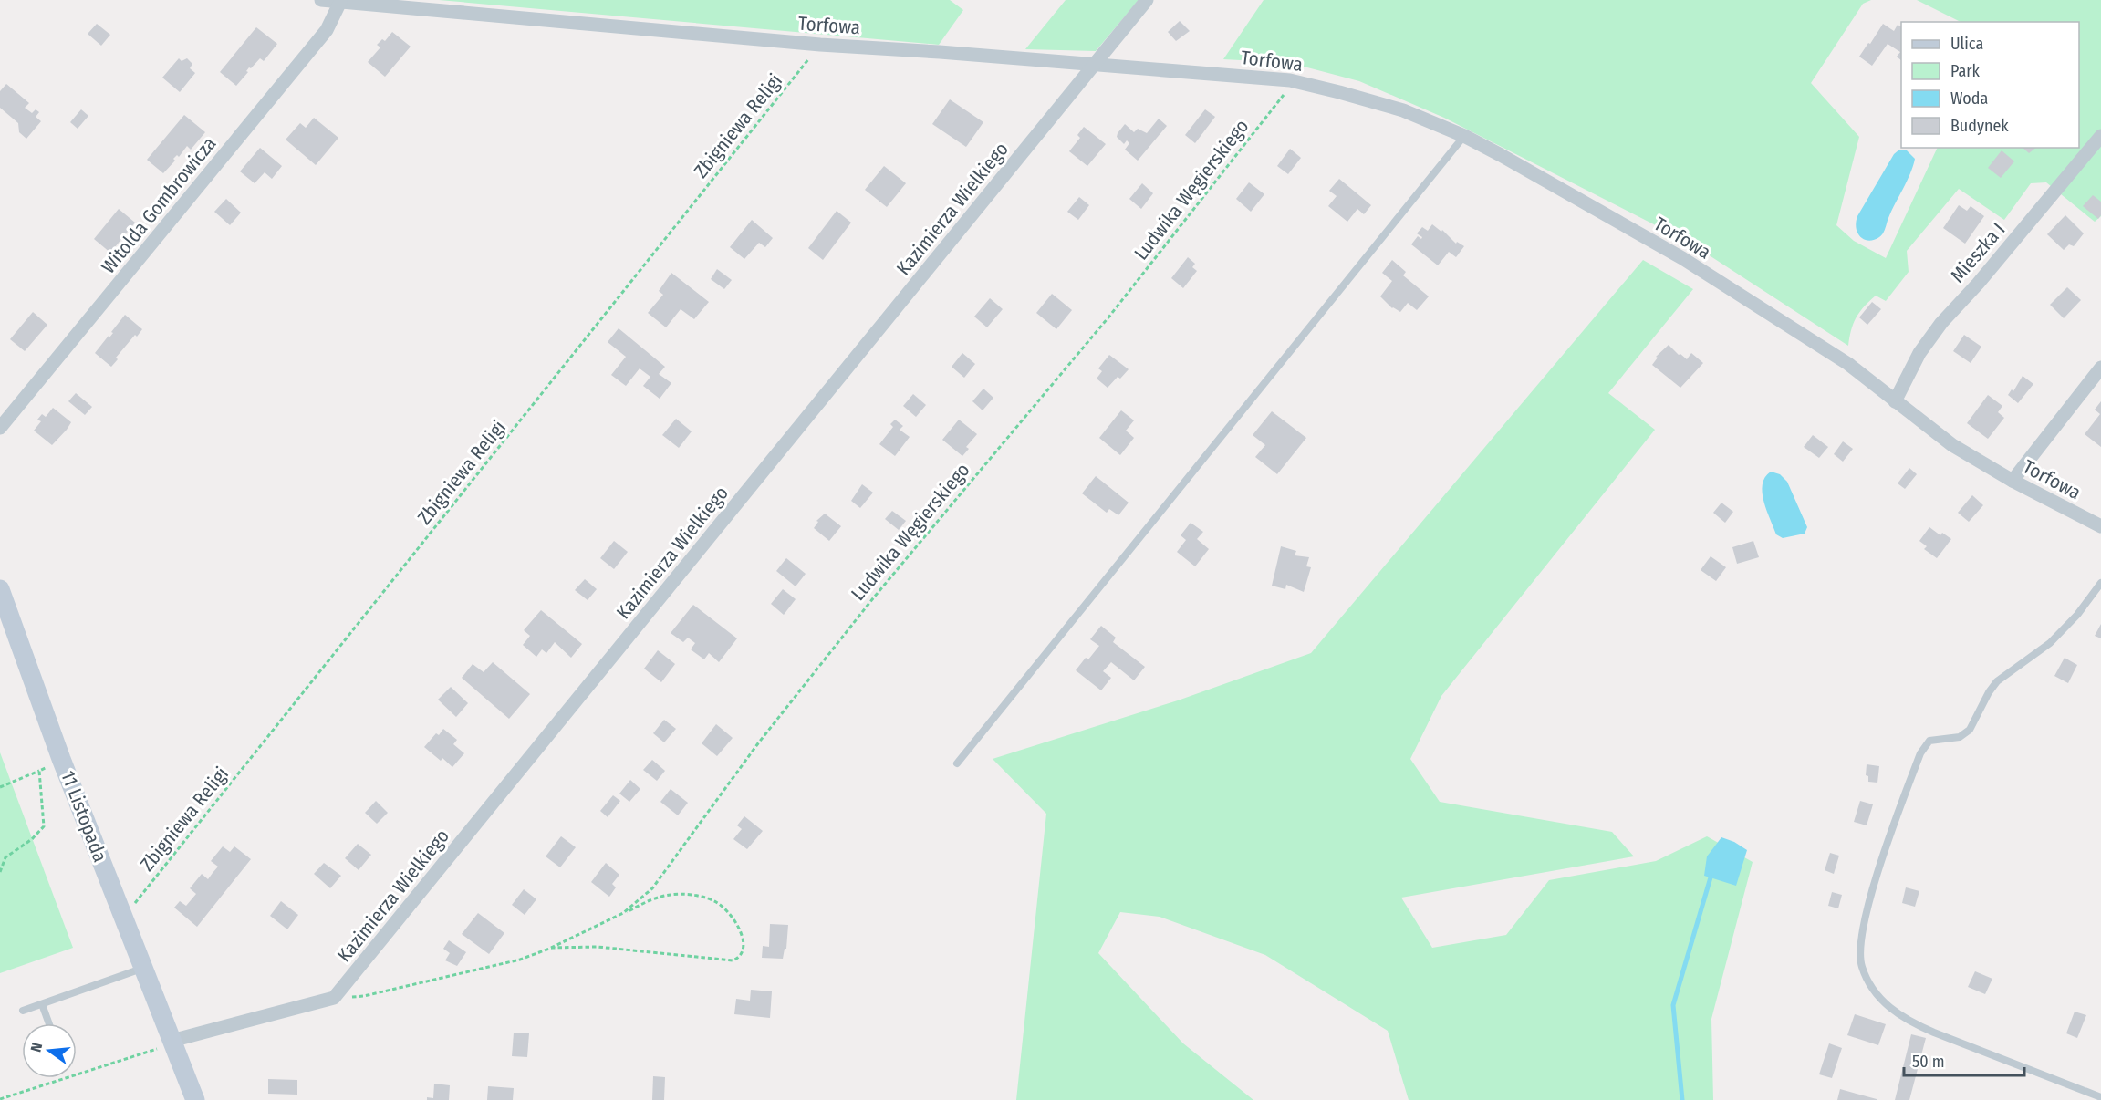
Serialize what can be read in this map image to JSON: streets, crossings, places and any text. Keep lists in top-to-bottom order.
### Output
{
  "streets": {
    "street": [
      "Torfowa",
      "Witolda Gombrowicza",
      "Kazimierza Wielkiego",
      "Mieszka I",
      "11 Listopada"
    ],
    "path": ["Zbigniewa Religi", "Ludwika Węgierskiego"]
  },
  "crossings": [
    ["Torfowa", "Zbigniewa Religi"],
    ["Torfowa", "Ludwika Węgierskiego"],
    ["Torfowa", "Witolda Gombrowicza"],
    ["Torfowa", "Kazimierza Wielkiego"],
    ["Torfowa", "Mieszka I"],
    ["Zbigniewa Religi", "11 Listopada"],
    ["Ludwika Węgierskiego", "Kazimierza Wielkiego"]
  ],
  "legend": [
    "Ulica",
    "Park",
    "Woda",
    "Budynek"
  ],
  "scale_bar": "50 m",
  "north": "left"
}
